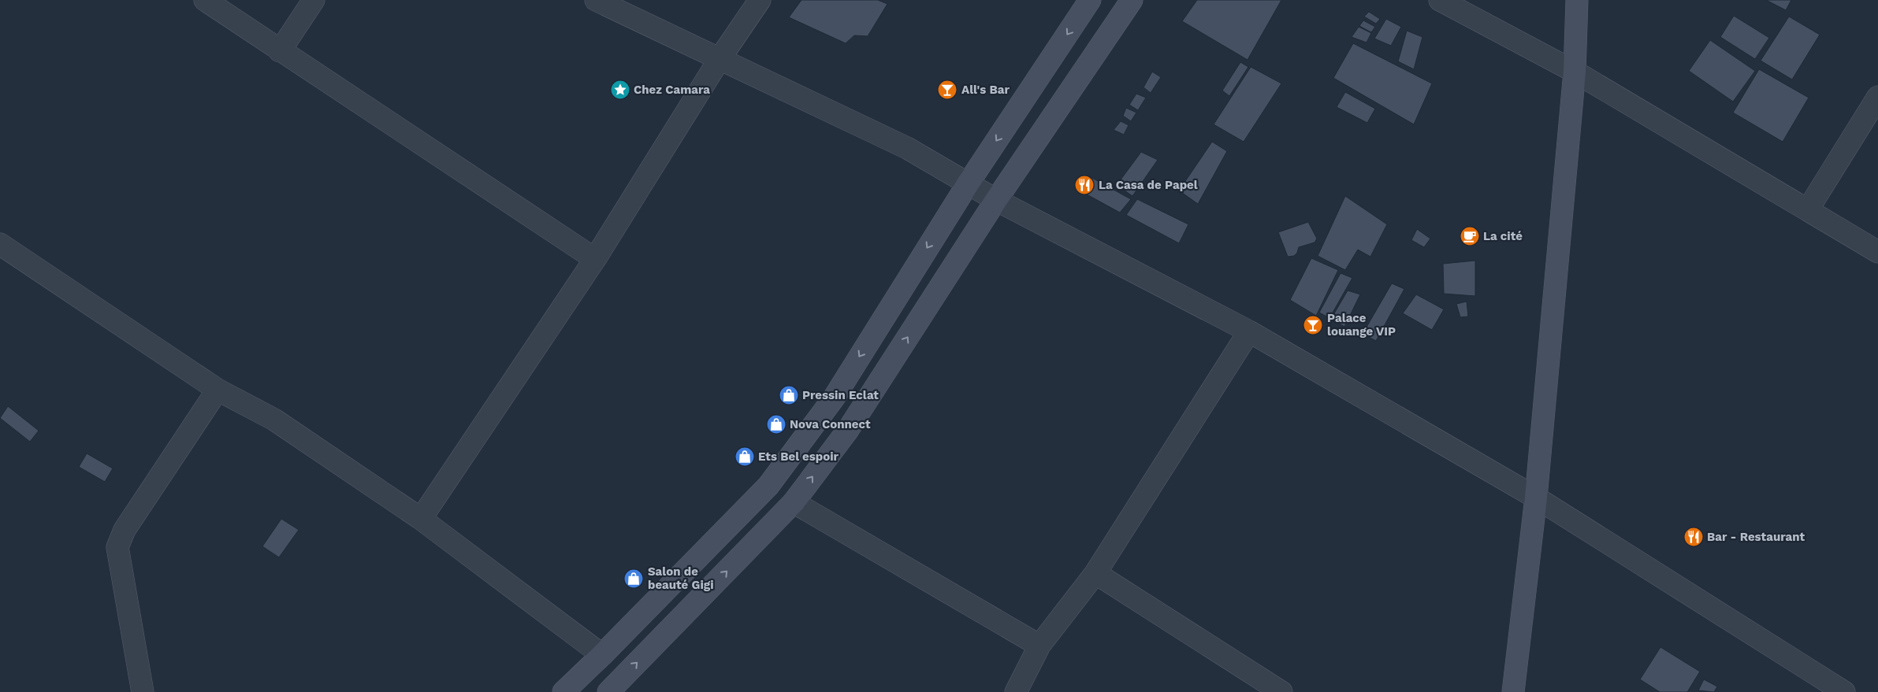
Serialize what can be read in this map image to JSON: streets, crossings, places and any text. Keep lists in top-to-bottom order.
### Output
{
  "places": {
    "place": ["Chez Camara"],
    "bar": ["All's Bar", "Palace louange VIP"],
    "restaurant": ["La Casa de Papel", "Bar - Restaurant"],
    "cafe": ["La cité"],
    "shop": [
      "Pressin Eclat",
      "Nova Connect",
      "Ets Bel espoir",
      "Salon de beauté Gigi"
    ]
  }
}
